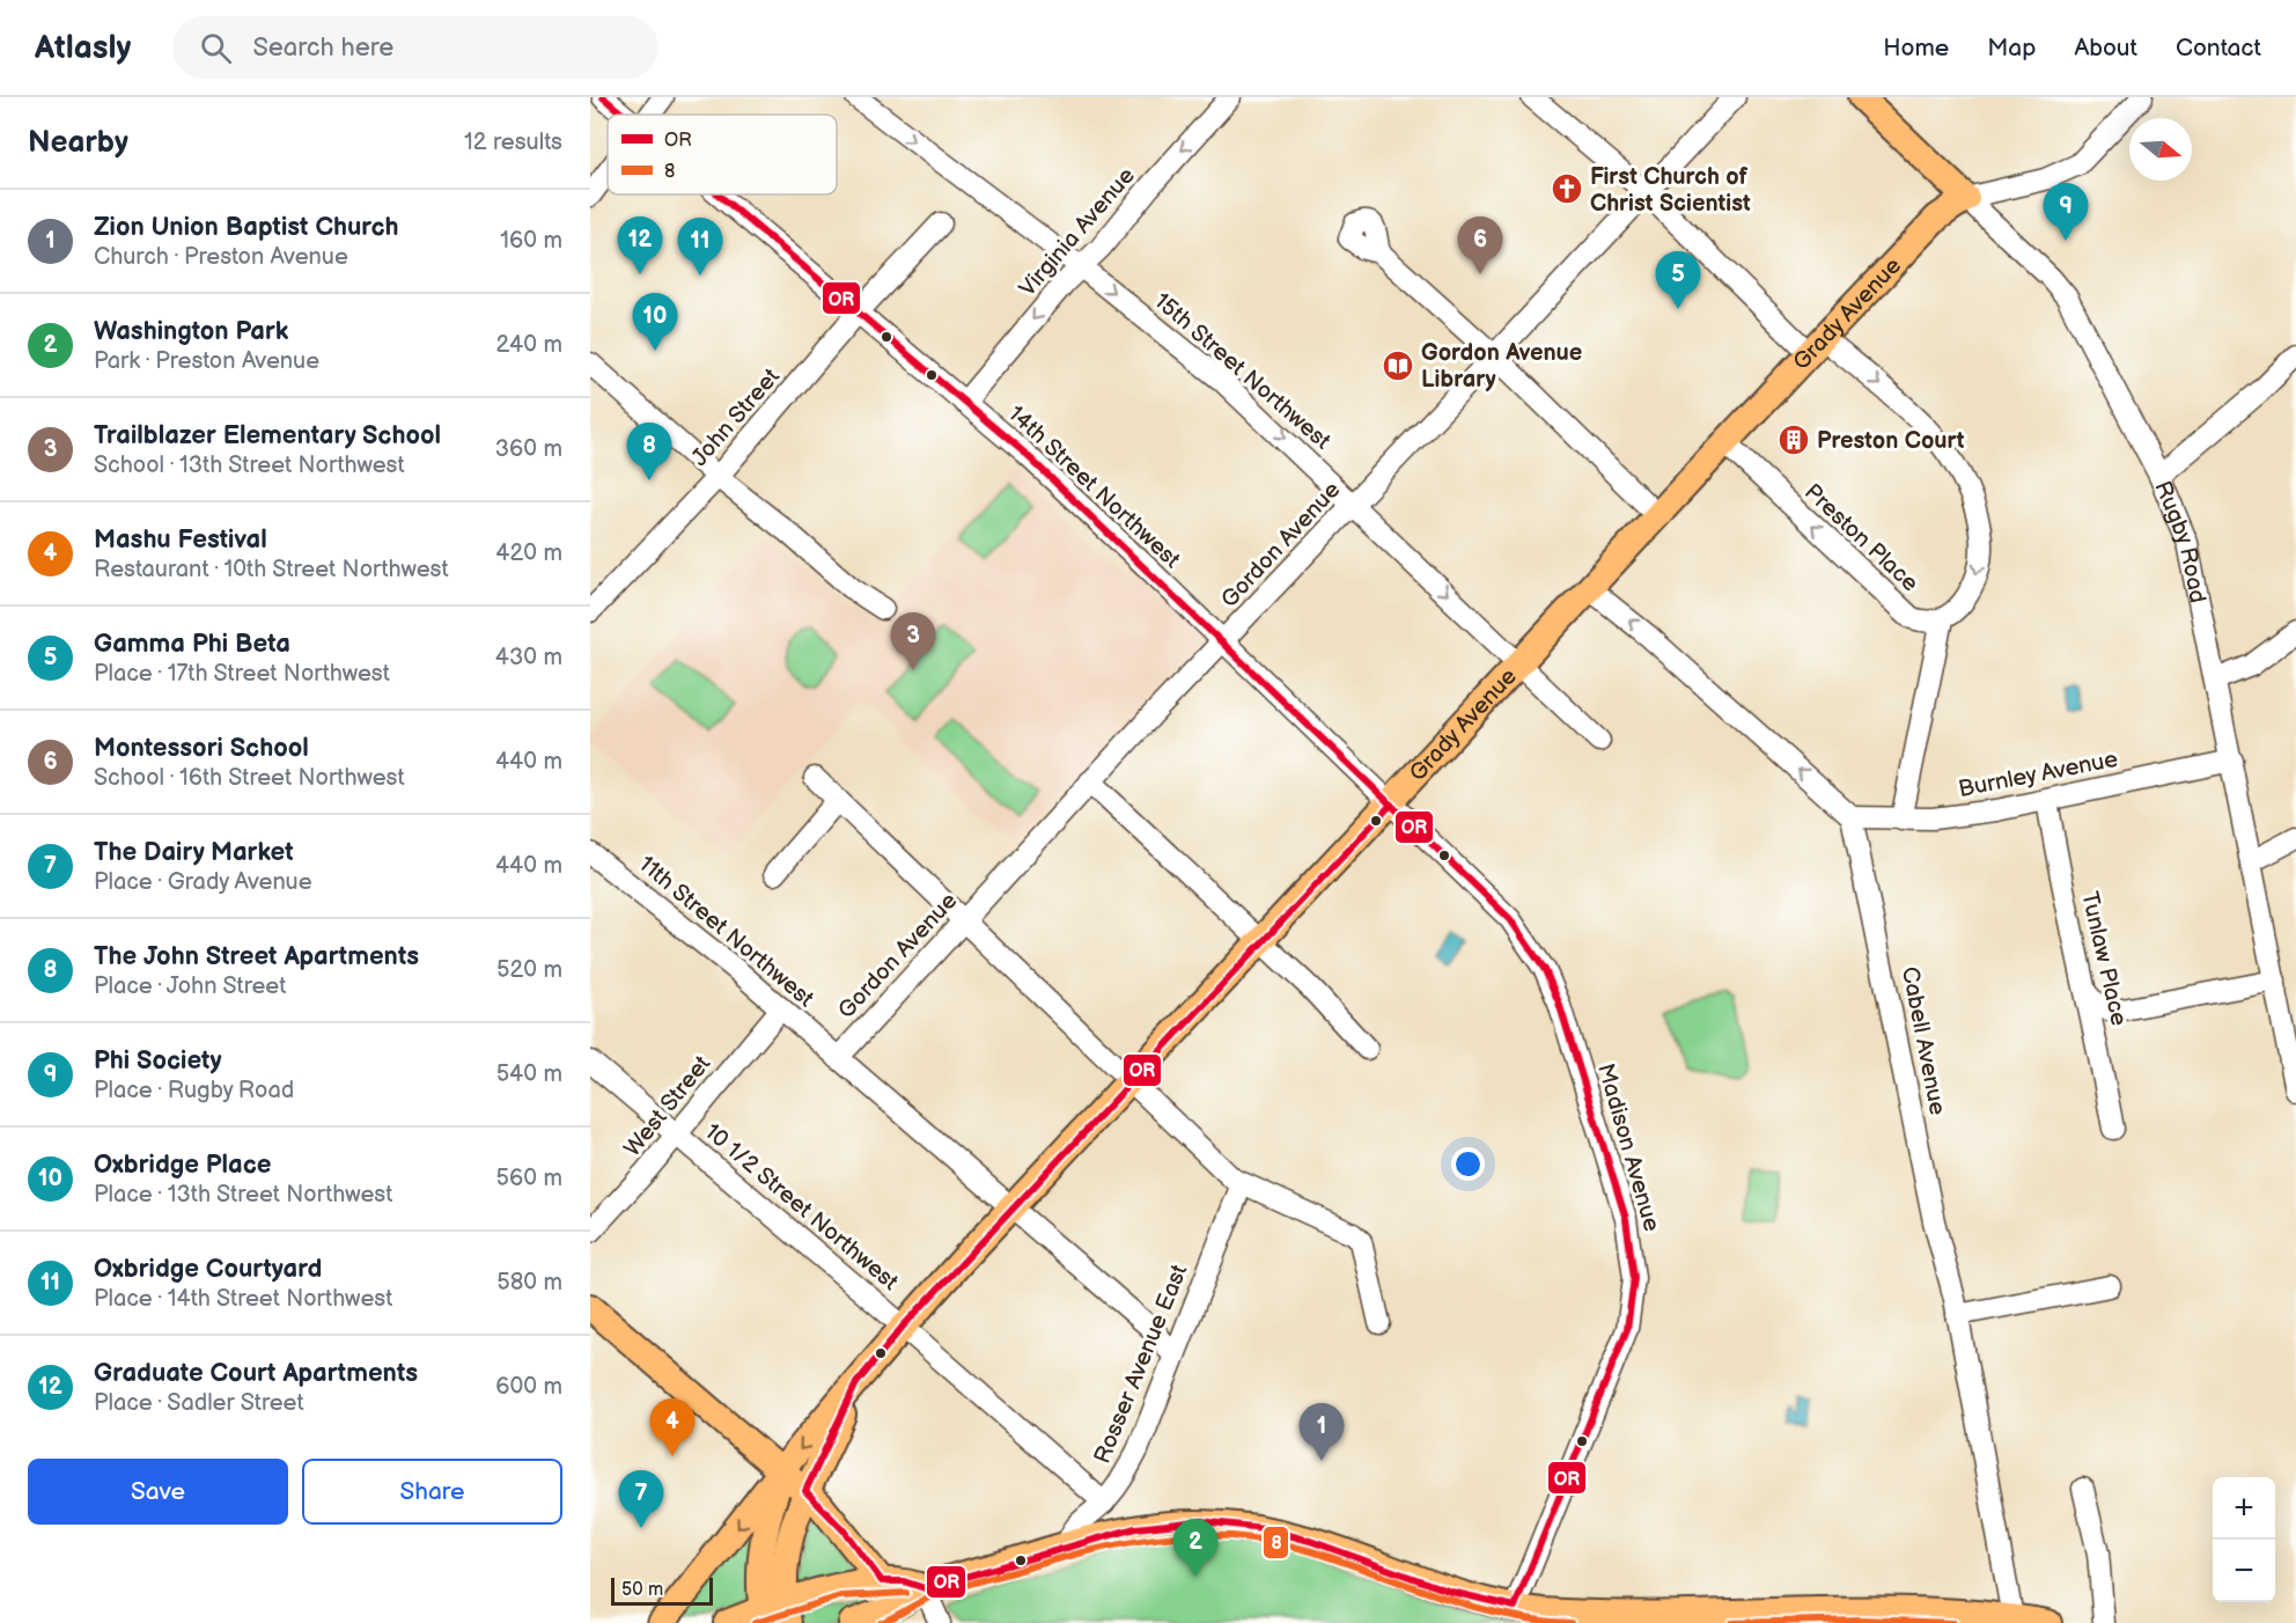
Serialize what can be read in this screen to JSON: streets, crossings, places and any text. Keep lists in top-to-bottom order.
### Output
{
  "streets": {
    "main road": ["Grady Avenue", "Rugby Road"],
    "street": [
      "Virginia Avenue",
      "15th Street Northwest",
      "John Street",
      "14th Street Northwest",
      "Preston Place",
      "Gordon Avenue",
      "Burnley Avenue",
      "11th Street Northwest",
      "Tunlaw Place",
      "Cabell Avenue",
      "West Street",
      "Madison Avenue",
      "10 1/2 Street Northwest",
      "Rosser Avenue East"
    ]
  },
  "crossings": [
    ["Virginia Avenue", "15th Street Northwest"],
    ["Virginia Avenue", "14th Street Northwest"],
    ["Grady Avenue", "15th Street Northwest"],
    ["Grady Avenue", "14th Street Northwest"],
    ["Grady Avenue", "Preston Place"],
    ["Grady Avenue", "Rugby Road"],
    ["Grady Avenue", "11th Street Northwest"],
    ["Grady Avenue", "10 1/2 Street Northwest"],
    ["15th Street Northwest", "Gordon Avenue"],
    ["John Street", "14th Street Northwest"],
    ["14th Street Northwest", "Gordon Avenue"],
    ["14th Street Northwest", "Madison Avenue"],
    ["Gordon Avenue", "11th Street Northwest"],
    ["Rugby Road", "Burnley Avenue"],
    ["Burnley Avenue", "Tunlaw Place"],
    ["Burnley Avenue", "Cabell Avenue"],
    ["11th Street Northwest", "West Street"],
    ["11th Street Northwest", "Rosser Avenue East"],
    ["West Street", "10 1/2 Street Northwest"],
    ["10 1/2 Street Northwest", "Rosser Avenue East"]
  ],
  "one_way": ["Virginia Avenue", "15th Street Northwest", "Preston Place"],
  "places": {
    "church": ["First Church of Christ Scientist"],
    "library": ["Gordon Avenue Library"],
    "building": ["Preston Court"]
  },
  "lines": ["transit line OR", "transit line 8"],
  "legend": ["OR", "8"],
  "scale_bar": "50 m",
  "north": "right",
  "page": {
    "header": "Atlasly",
    "search": "Search here",
    "nav": [
      "Home",
      "Map",
      "About",
      "Contact"
    ],
    "heading": ["Nearby", "12 results"],
    "pins": [
      "9",
      "6",
      "12",
      "11",
      "5",
      "10",
      "8",
      "3",
      "4",
      "1",
      "7",
      "2"
    ],
    "list": [
      {
        "mark": "1",
        "name": "Zion Union Baptist Church",
        "note": "Church · Preston Avenue",
        "value": "160 m"
      },
      {
        "mark": "2",
        "name": "Washington Park",
        "note": "Park · Preston Avenue",
        "value": "240 m"
      },
      {
        "mark": "3",
        "name": "Trailblazer Elementary School",
        "note": "School · 13th Street Northwest",
        "value": "360 m"
      },
      {
        "mark": "4",
        "name": "Mashu Festival",
        "note": "Restaurant · 10th Street Northwest",
        "value": "420 m"
      },
      {
        "mark": "5",
        "name": "Gamma Phi Beta",
        "note": "Place · 17th Street Northwest",
        "value": "430 m"
      },
      {
        "mark": "6",
        "name": "Montessori School",
        "note": "School · 16th Street Northwest",
        "value": "440 m"
      },
      {
        "mark": "7",
        "name": "The Dairy Market",
        "note": "Place · Grady Avenue",
        "value": "440 m"
      },
      {
        "mark": "8",
        "name": "The John Street Apartments",
        "note": "Place · John Street",
        "value": "520 m"
      },
      {
        "mark": "9",
        "name": "Phi Society",
        "note": "Place · Rugby Road",
        "value": "540 m"
      },
      {
        "mark": "10",
        "name": "Oxbridge Place",
        "note": "Place · 13th Street Northwest",
        "value": "560 m"
      },
      {
        "mark": "11",
        "name": "Oxbridge Courtyard",
        "note": "Place · 14th Street Northwest",
        "value": "580 m"
      },
      {
        "mark": "12",
        "name": "Graduate Court Apartments",
        "note": "Place · Sadler Street",
        "value": "600 m"
      }
    ],
    "buttons": ["Save", "Share"],
    "map_buttons": ["+", "−"],
    "scale": "50 m"
  }
}
